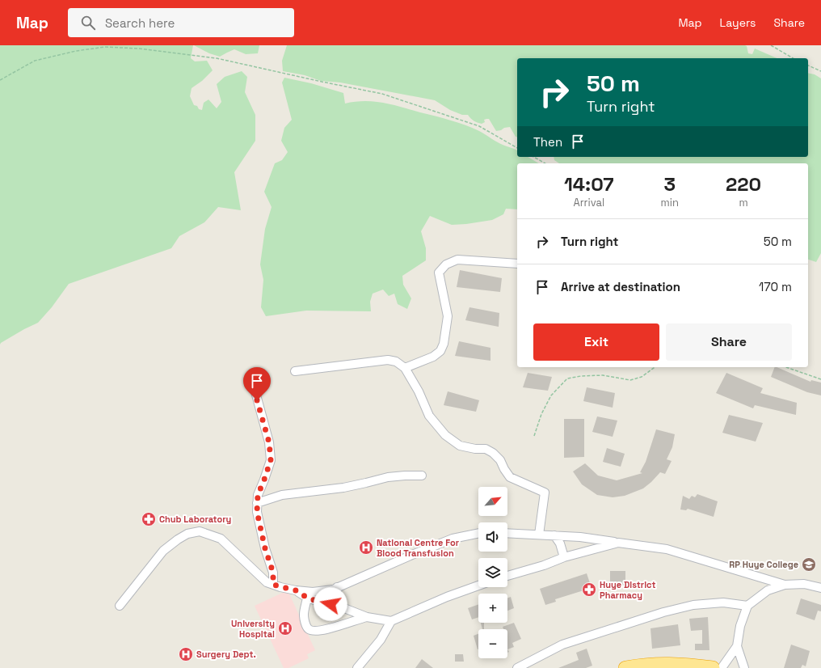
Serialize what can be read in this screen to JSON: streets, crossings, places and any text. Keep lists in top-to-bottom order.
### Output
{
  "places": {
    "pharmacy": ["Chub Laboratory", "Huye District Pharmacy"],
    "hospital": ["National Centre For Blood Transfusion", "University Hospital", "Surgery Dept."],
    "school or university": ["RP Huye College"]
  },
  "north": "top right",
  "page": {
    "header": "Map",
    "search": "Search here",
    "nav": ["Map", "Layers", "Share"],
    "turn": ["50 m", "Turn right"],
    "then": "Then",
    "eta": [
      "14:07",
      "Arrival",
      "3",
      "min",
      "220",
      "m"
    ],
    "list": [
      {
        "name": "Turn right",
        "value": "50 m"
      },
      {
        "name": "Arrive at destination",
        "value": "170 m"
      }
    ],
    "buttons": ["Exit", "Share"],
    "map_buttons": ["+", "−"]
  }
}
